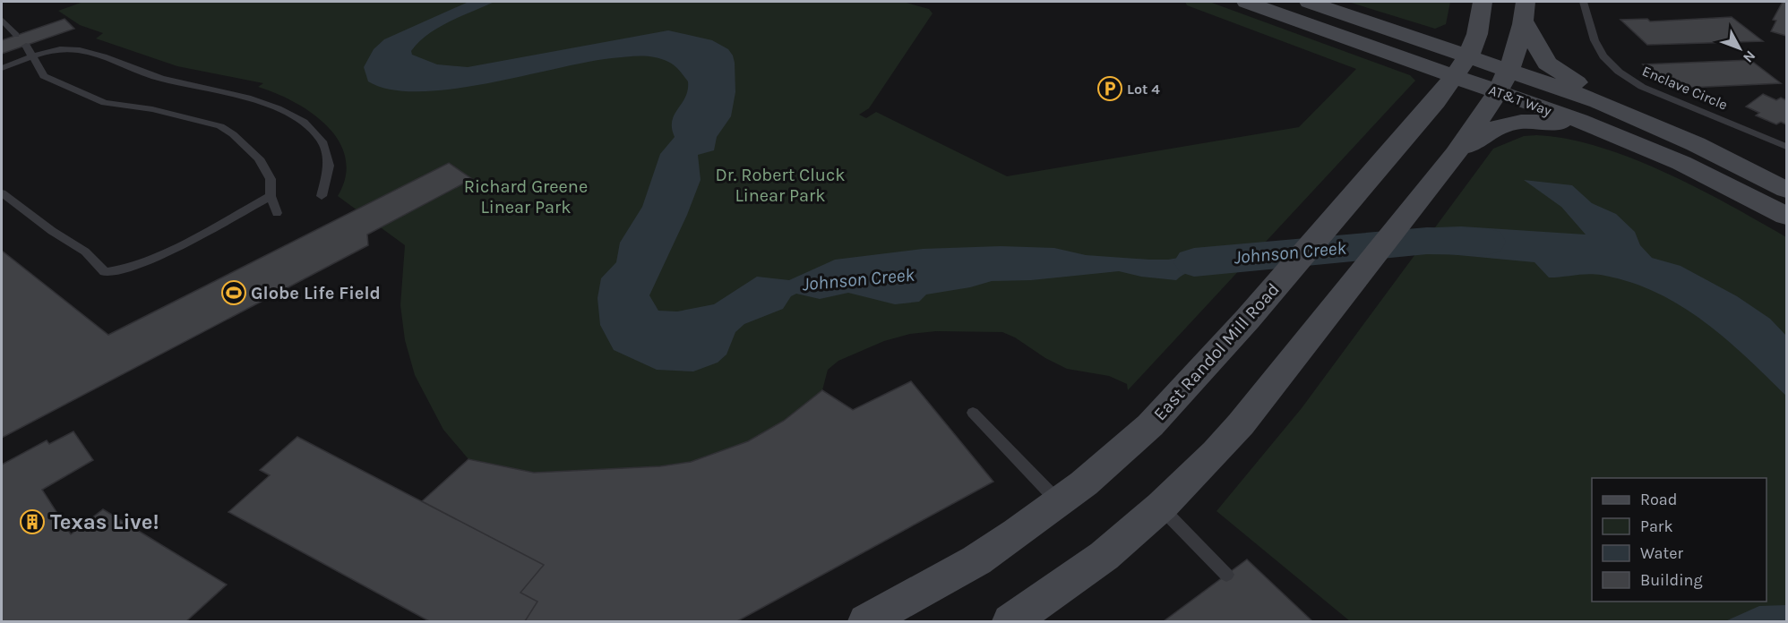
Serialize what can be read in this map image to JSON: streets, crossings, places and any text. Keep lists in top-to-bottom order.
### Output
{
  "streets": {
    "main road": ["AT&T Way", "East Randol Mill Road"],
    "lane": ["Enclave Circle"]
  },
  "crossings": [
    ["AT&T Way", "East Randol Mill Road"]
  ],
  "water": ["Johnson Creek"],
  "parks": ["Dr. Robert Cluck Linear Park", "Richard Greene Linear Park"],
  "places": {
    "parking": ["Lot 4"],
    "sports": ["Globe Life Field"],
    "building": ["Texas Live!"]
  },
  "legend": [
    "Road",
    "Park",
    "Water",
    "Building"
  ],
  "north": "bottom right"
}
